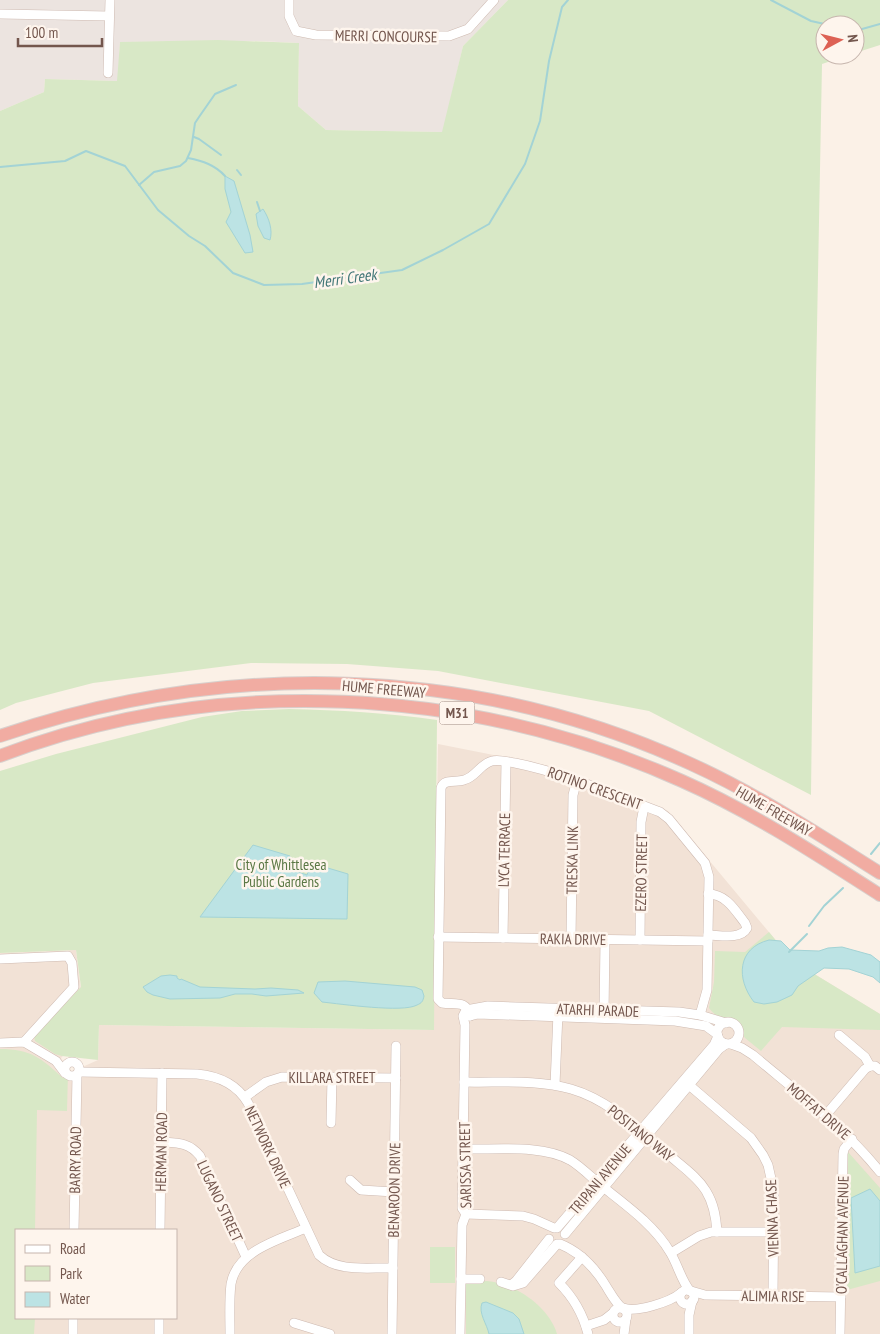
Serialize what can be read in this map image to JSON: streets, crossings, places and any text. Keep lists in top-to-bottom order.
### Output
{
  "streets": {
    "highway": ["HUME FREEWAY", "M31"],
    "street": [
      "MERRI CONCOURSE",
      "ROTINO CRESCENT",
      "LYCA TERRACE",
      "TRESKA LINK",
      "EZERO STREET",
      "RAKIA DRIVE",
      "ATARHI PARADE",
      "KILLARA STREET",
      "MOFFAT DRIVE",
      "POSITANO WAY",
      "NETWORK DRIVE",
      "HERMAN ROAD",
      "BARRY ROAD",
      "SARISSA STREET",
      "TRIPANI AVENUE",
      "BENAROON DRIVE",
      "LUGANO STREET",
      "VIENNA CHASE",
      "O'CALLAGHAN AVENUE",
      "ALIMIA RISE"
    ]
  },
  "crossings": [
    ["ROTINO CRESCENT", "LYCA TERRACE"],
    ["ROTINO CRESCENT", "TRESKA LINK"],
    ["ROTINO CRESCENT", "EZERO STREET"],
    ["ROTINO CRESCENT", "RAKIA DRIVE"],
    ["ROTINO CRESCENT", "ATARHI PARADE"],
    ["ROTINO CRESCENT", "SARISSA STREET"],
    ["LYCA TERRACE", "RAKIA DRIVE"],
    ["TRESKA LINK", "RAKIA DRIVE"],
    ["EZERO STREET", "RAKIA DRIVE"],
    ["ATARHI PARADE", "MOFFAT DRIVE"],
    ["ATARHI PARADE", "SARISSA STREET"],
    ["ATARHI PARADE", "TRIPANI AVENUE"],
    ["KILLARA STREET", "NETWORK DRIVE"],
    ["KILLARA STREET", "BENAROON DRIVE"],
    ["MOFFAT DRIVE", "TRIPANI AVENUE"],
    ["MOFFAT DRIVE", "O'CALLAGHAN AVENUE"],
    ["POSITANO WAY", "SARISSA STREET"],
    ["POSITANO WAY", "TRIPANI AVENUE"],
    ["NETWORK DRIVE", "HERMAN ROAD"],
    ["NETWORK DRIVE", "BARRY ROAD"],
    ["NETWORK DRIVE", "BENAROON DRIVE"],
    ["HERMAN ROAD", "LUGANO STREET"],
    ["TRIPANI AVENUE", "VIENNA CHASE"],
    ["VIENNA CHASE", "ALIMIA RISE"],
    ["O'CALLAGHAN AVENUE", "ALIMIA RISE"]
  ],
  "water": ["Merri Creek"],
  "parks": ["City of Whittlesea Public Gardens"],
  "legend": ["Road", "Park", "Water"],
  "scale_bar": "100 m",
  "north": "right"
}
